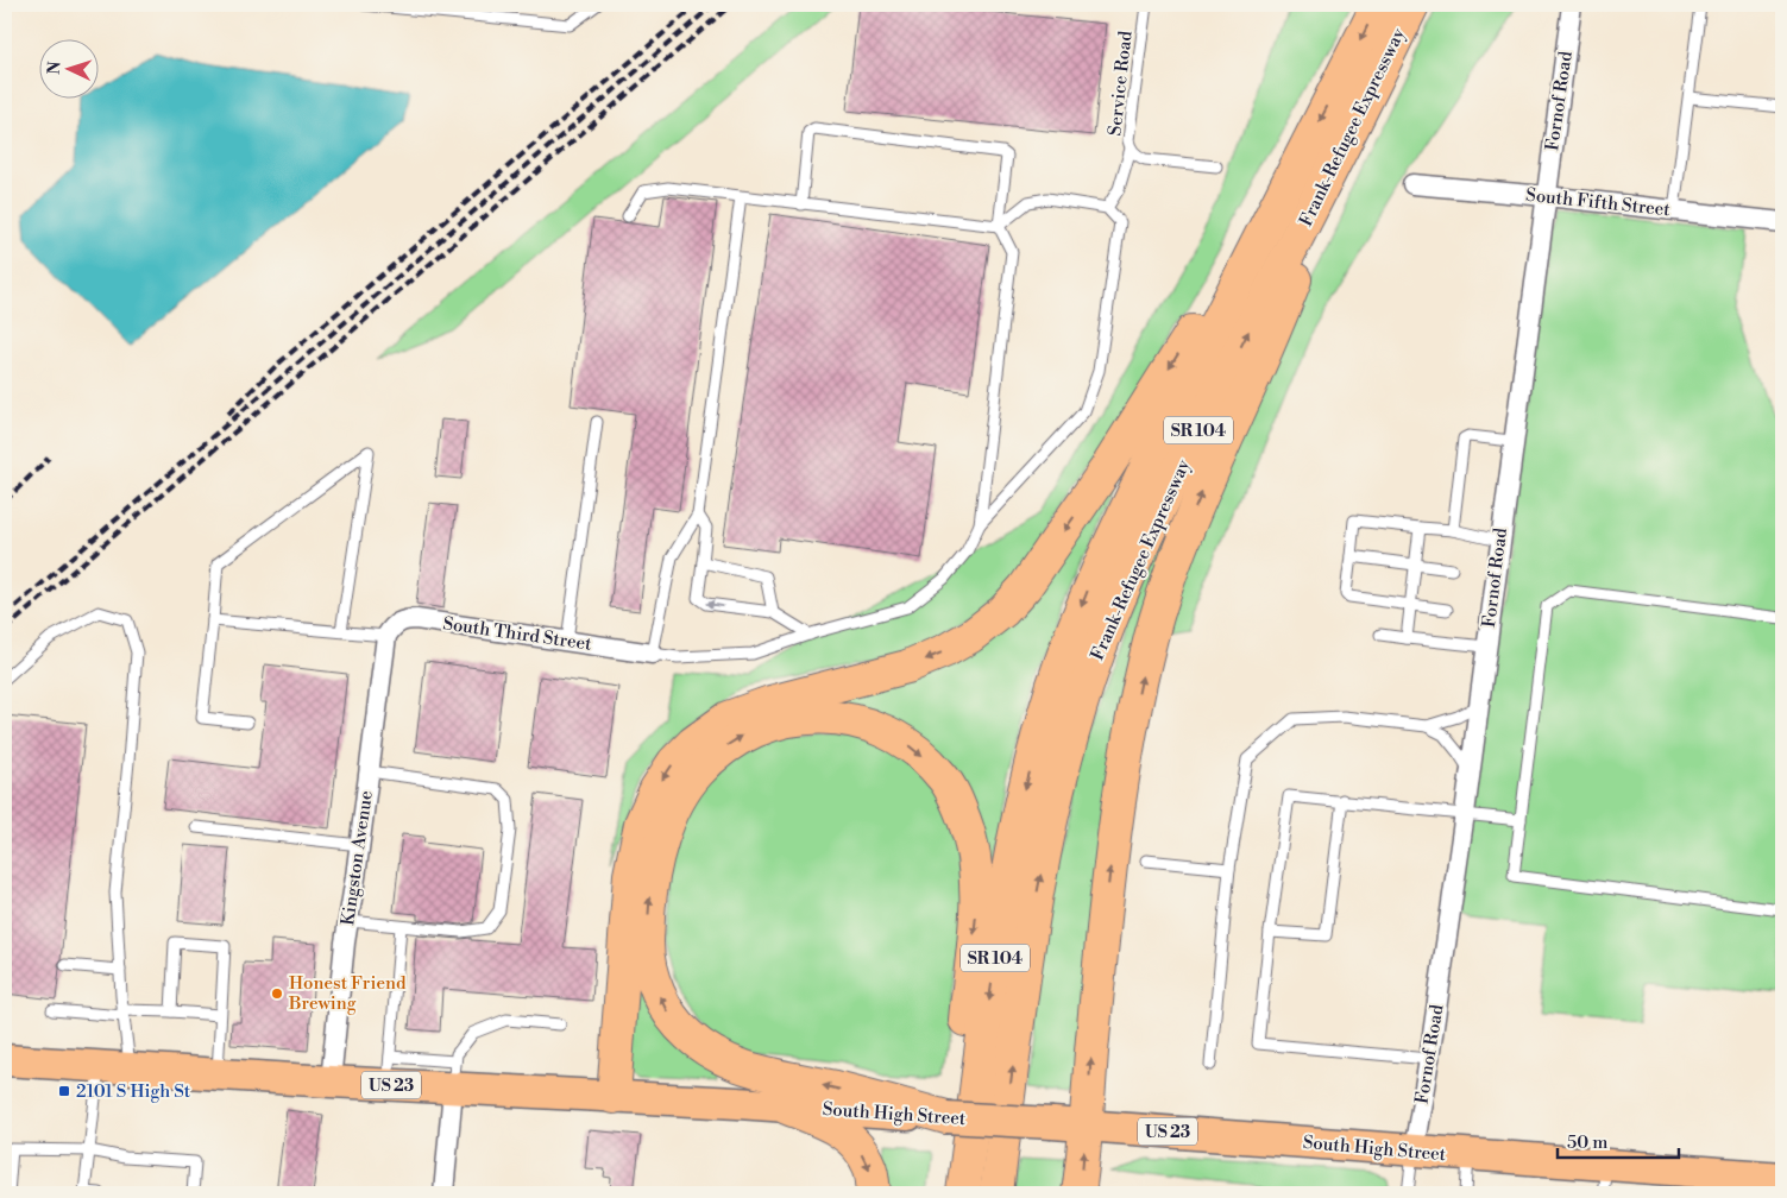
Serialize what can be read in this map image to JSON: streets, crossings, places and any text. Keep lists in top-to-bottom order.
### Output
{
  "streets": {
    "highway": ["Frank-Refugee Expressway", "SR 104"],
    "main road": ["US 23", "South High Street"],
    "street": [
      "Fornof Road",
      "South Fifth Street",
      "South Third Street",
      "Kingston Avenue"
    ],
    "lane": ["Service Road"]
  },
  "crossings": [
    ["Fornof Road", "South Fifth Street"],
    ["Fornof Road", "South High Street"],
    ["South Third Street", "Kingston Avenue"],
    ["Kingston Avenue", "South High Street"]
  ],
  "places": {
    "other": ["Honest Friend Brewing"],
    "transit": ["2101 S High St"]
  },
  "scale_bar": "50 m",
  "north": "left"
}
